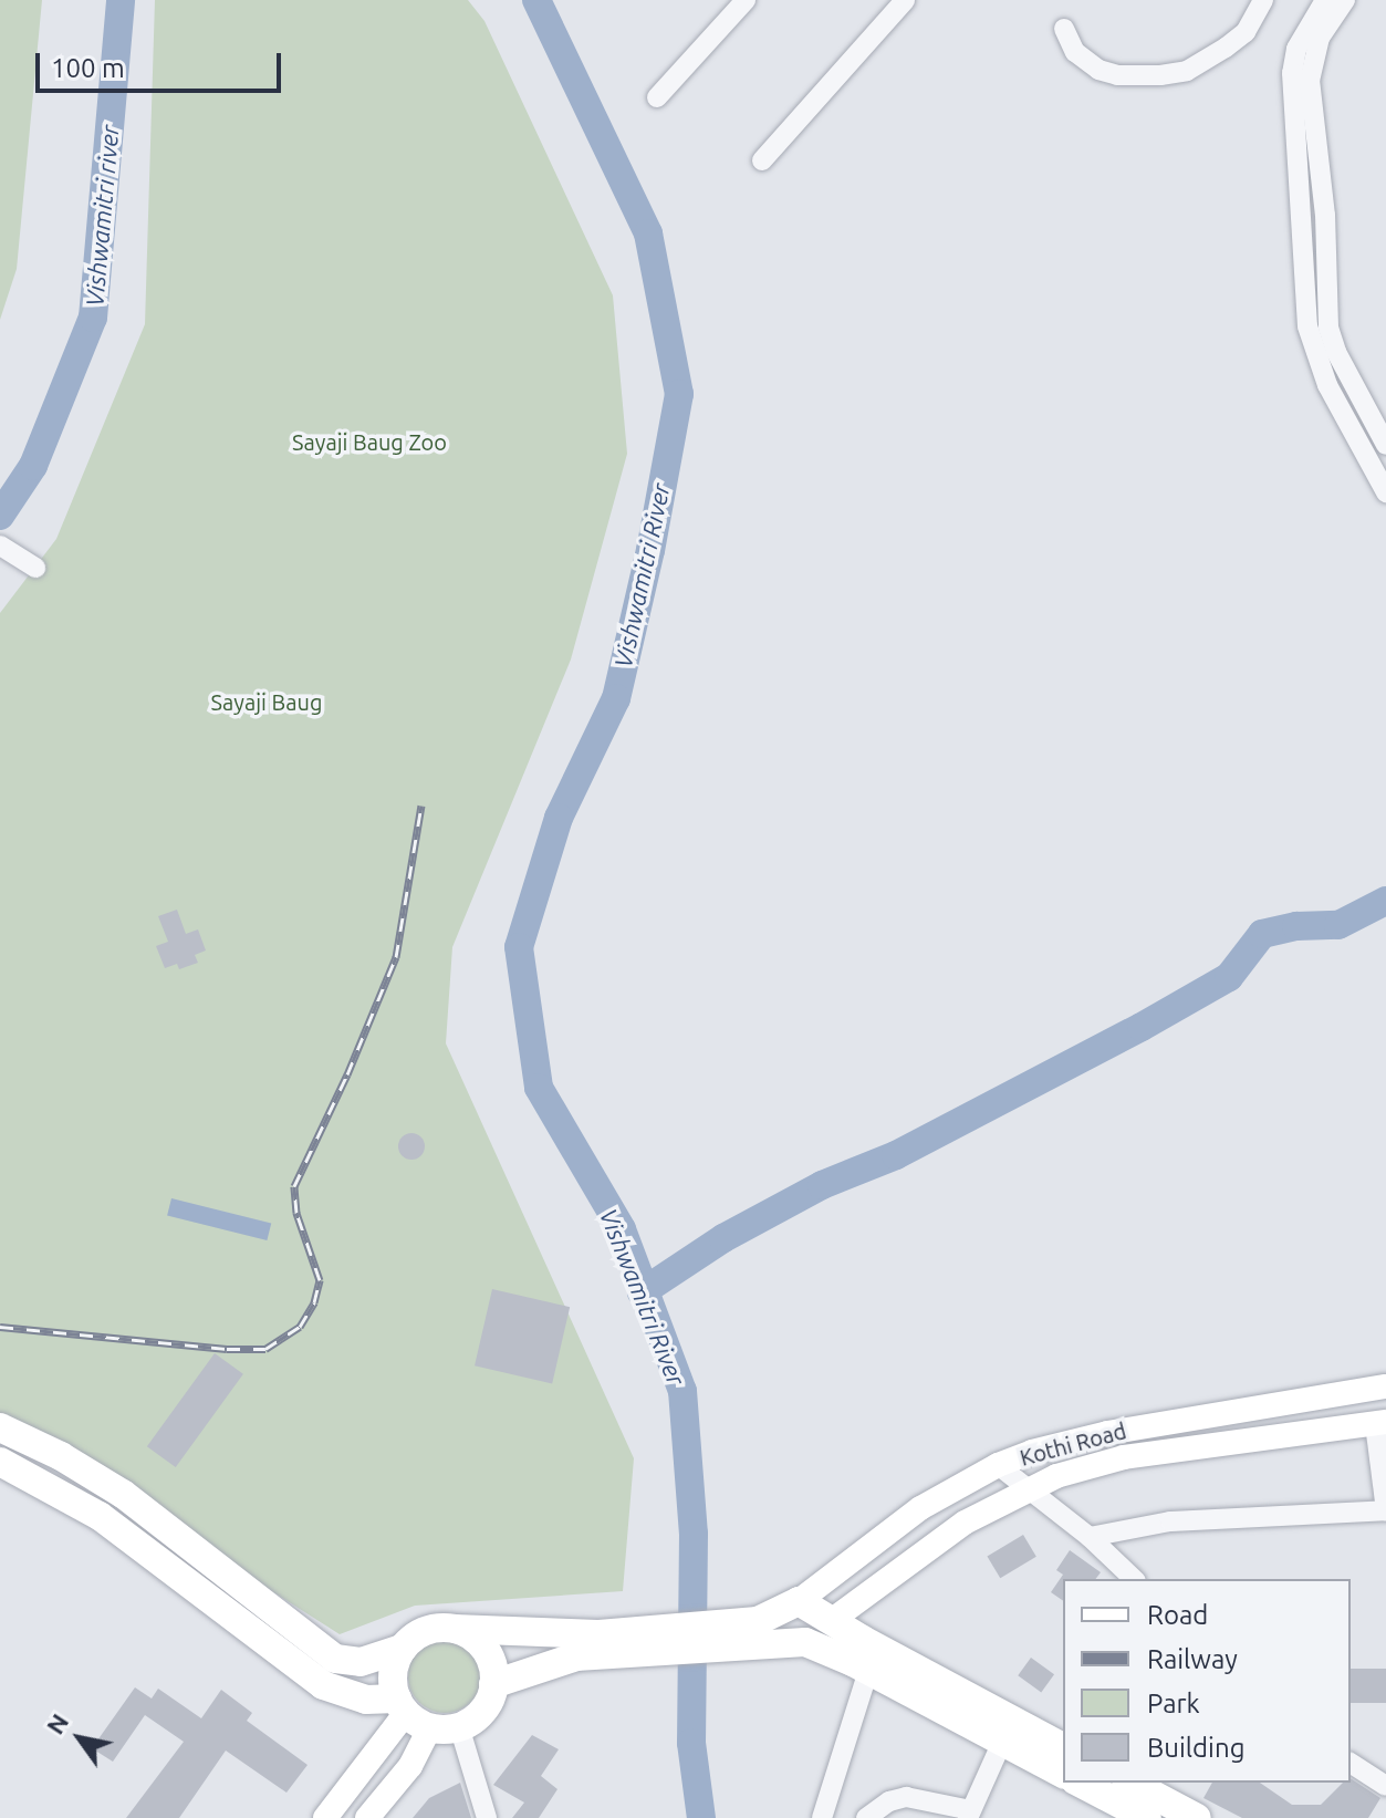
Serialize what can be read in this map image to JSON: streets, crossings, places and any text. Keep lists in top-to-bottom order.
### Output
{
  "streets": {
    "main road": ["Kothi Road"]
  },
  "water": ["Vishwamitri river", "Vishwamitri River"],
  "parks": ["Sayaji Baug Zoo", "Sayaji Baug"],
  "legend": [
    "Road",
    "Railway",
    "Park",
    "Building"
  ],
  "scale_bar": "100 m",
  "north": "top left"
}
